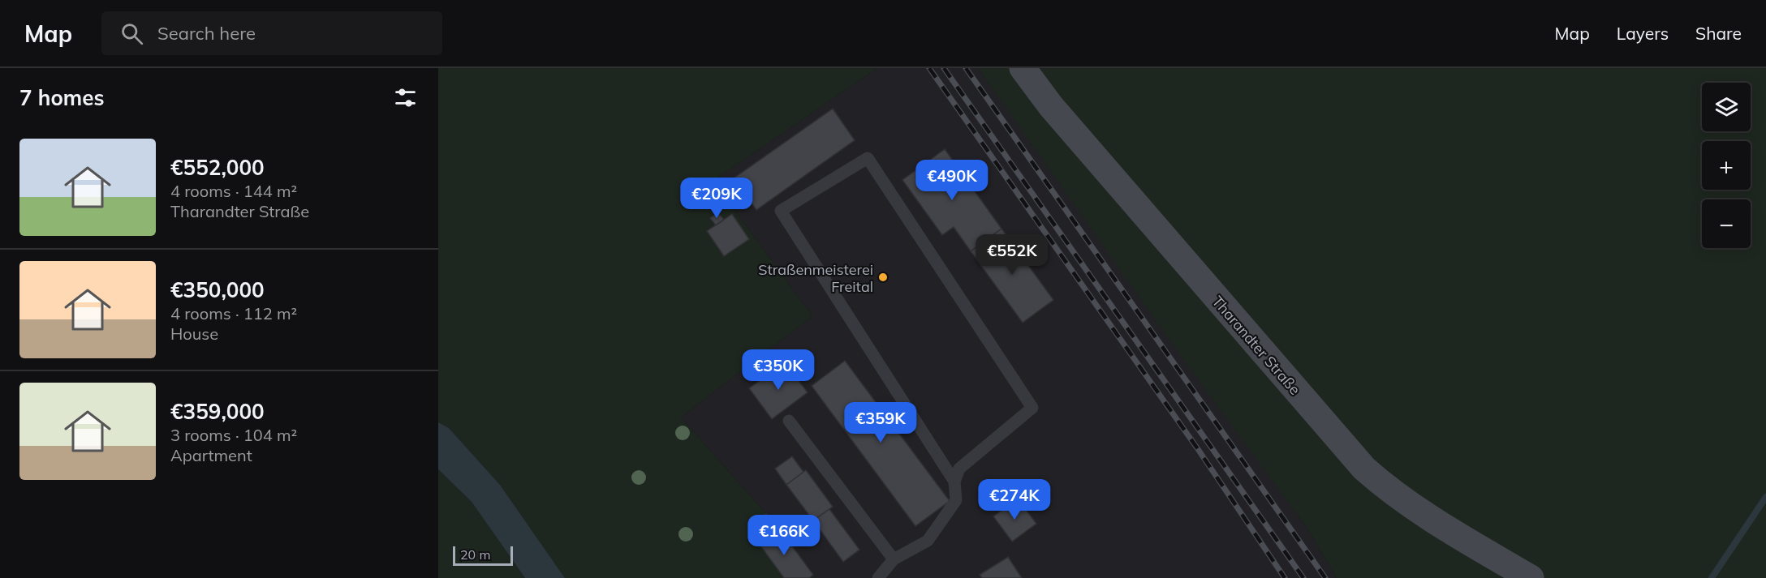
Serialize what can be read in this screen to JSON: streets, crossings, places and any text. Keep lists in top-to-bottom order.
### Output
{
  "streets": {
    "main road": ["Tharandter Straße"]
  },
  "places": ["Straßenmeisterei Freital"],
  "scale_bar": "20 m",
  "page": {
    "header": "Map",
    "search": "Search here",
    "nav": ["Map", "Layers", "Share"],
    "heading": "7 homes",
    "map_buttons": ["+", "−"],
    "list": [
      {
        "name": "€552,000",
        "note": "4 rooms · 144 m² · Tharandter Straße"
      },
      {
        "name": "€350,000",
        "note": "4 rooms · 112 m² · House"
      },
      {
        "name": "€359,000",
        "note": "3 rooms · 104 m² · Apartment"
      }
    ],
    "price": [
      "€490K",
      "€209K",
      "€552K",
      "€350K",
      "€359K",
      "€274K",
      "€166K"
    ],
    "scale": "20 m"
  }
}
